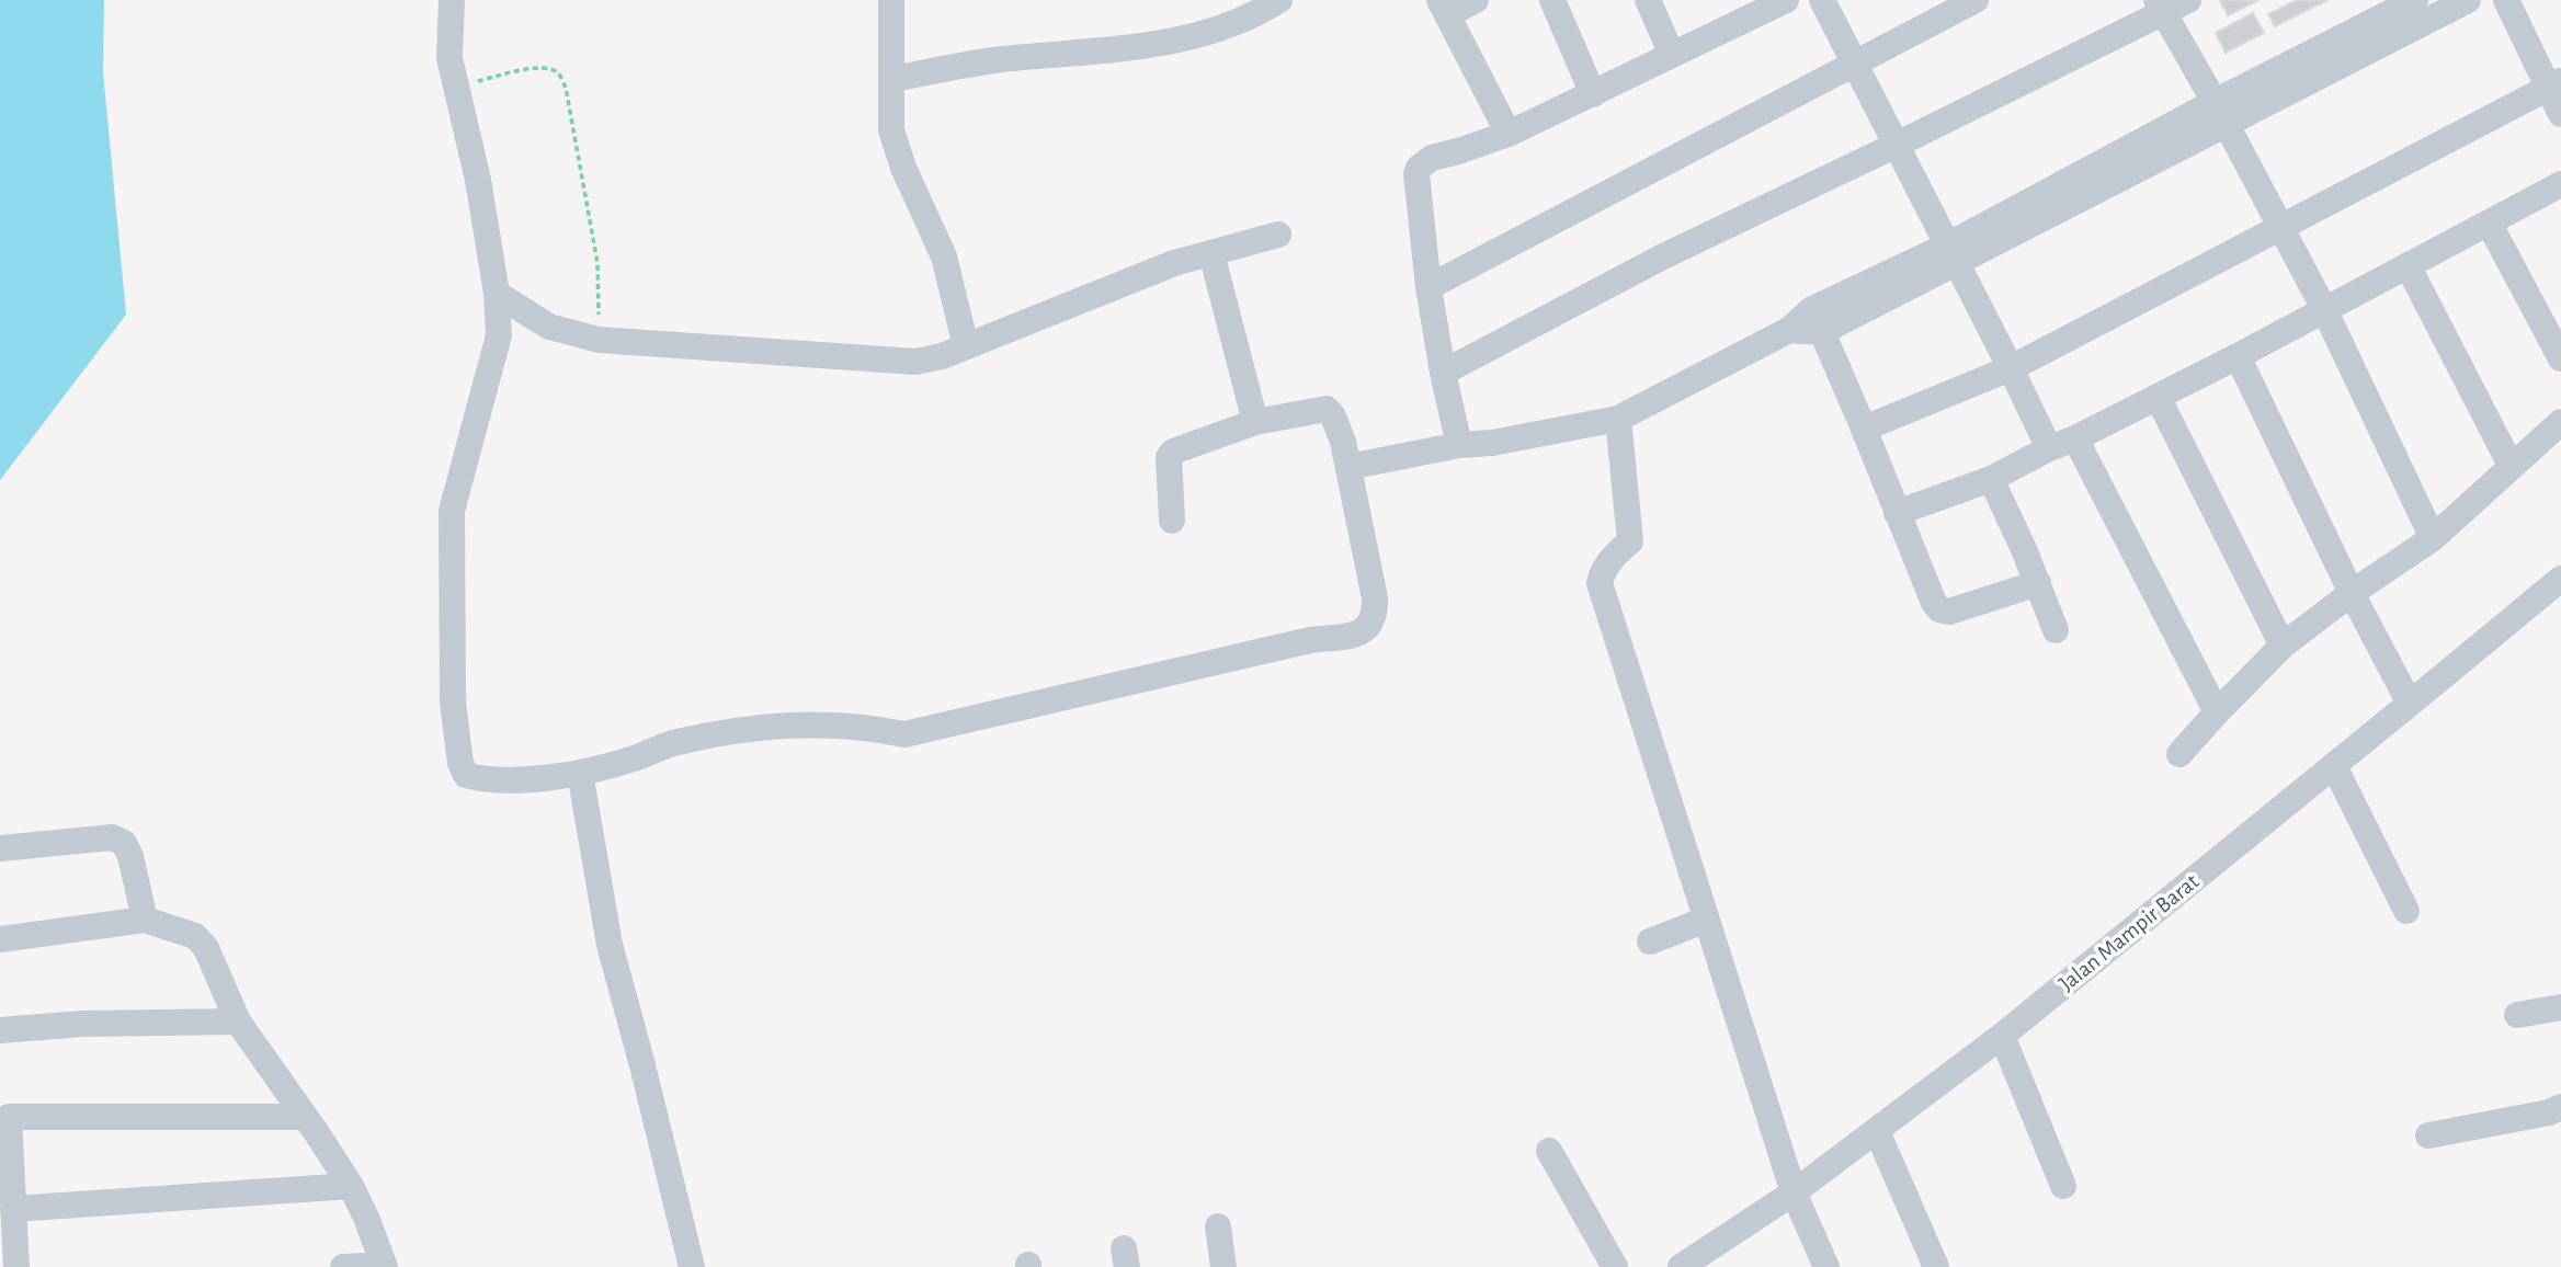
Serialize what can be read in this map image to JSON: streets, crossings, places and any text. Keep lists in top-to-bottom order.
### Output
{
  "streets": {
    "street": ["Jalan Mampir Barat"]
  }
}
